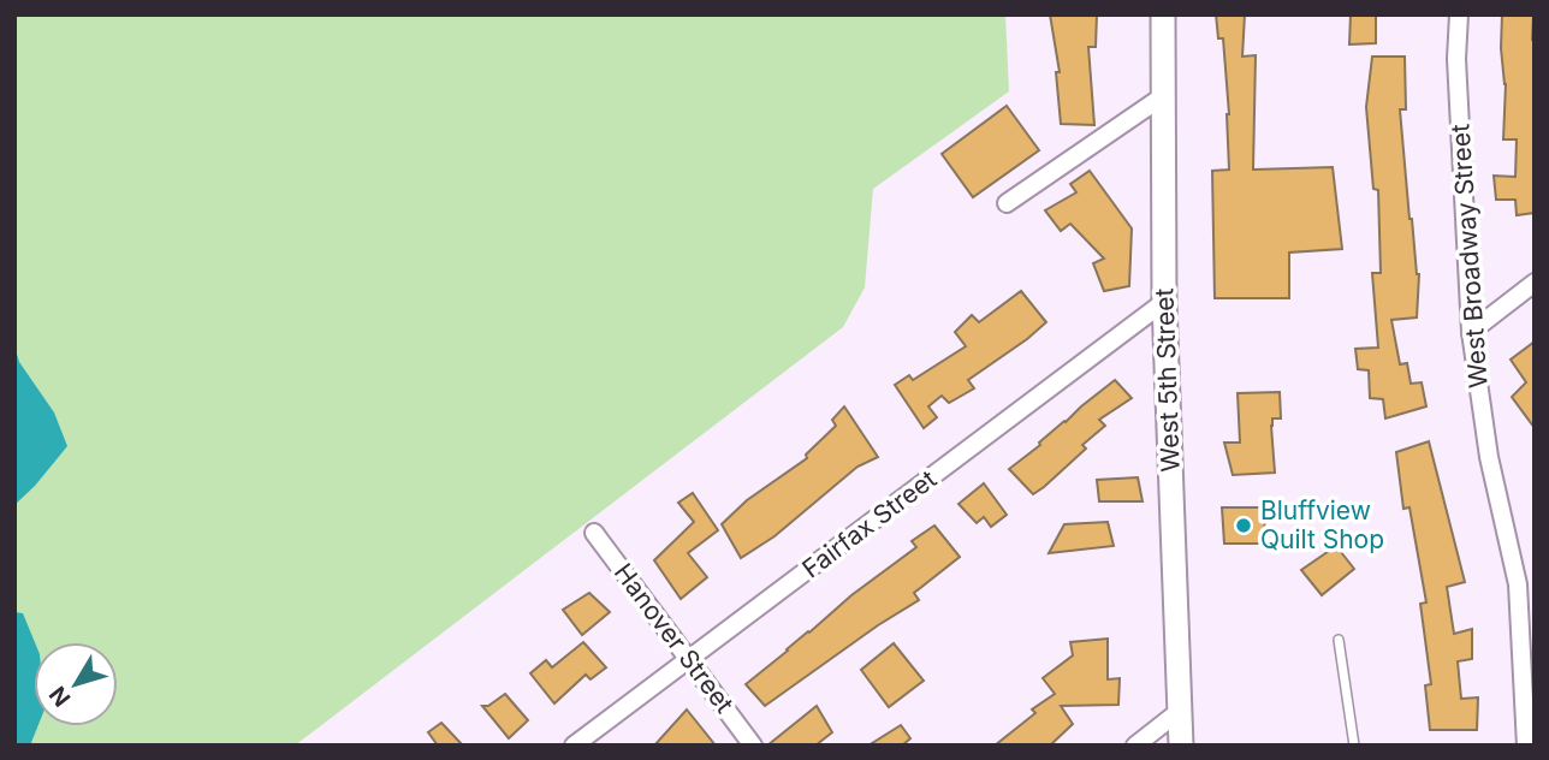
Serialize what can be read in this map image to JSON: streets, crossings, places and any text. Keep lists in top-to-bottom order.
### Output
{
  "streets": {
    "main road": ["West 5th Street"],
    "street": ["West Broadway Street", "Fairfax Street", "Hanover Street"]
  },
  "crossings": [
    ["West 5th Street", "Fairfax Street"],
    ["Fairfax Street", "Hanover Street"]
  ],
  "places": ["Bluffview Quilt Shop"],
  "north": "bottom left"
}
